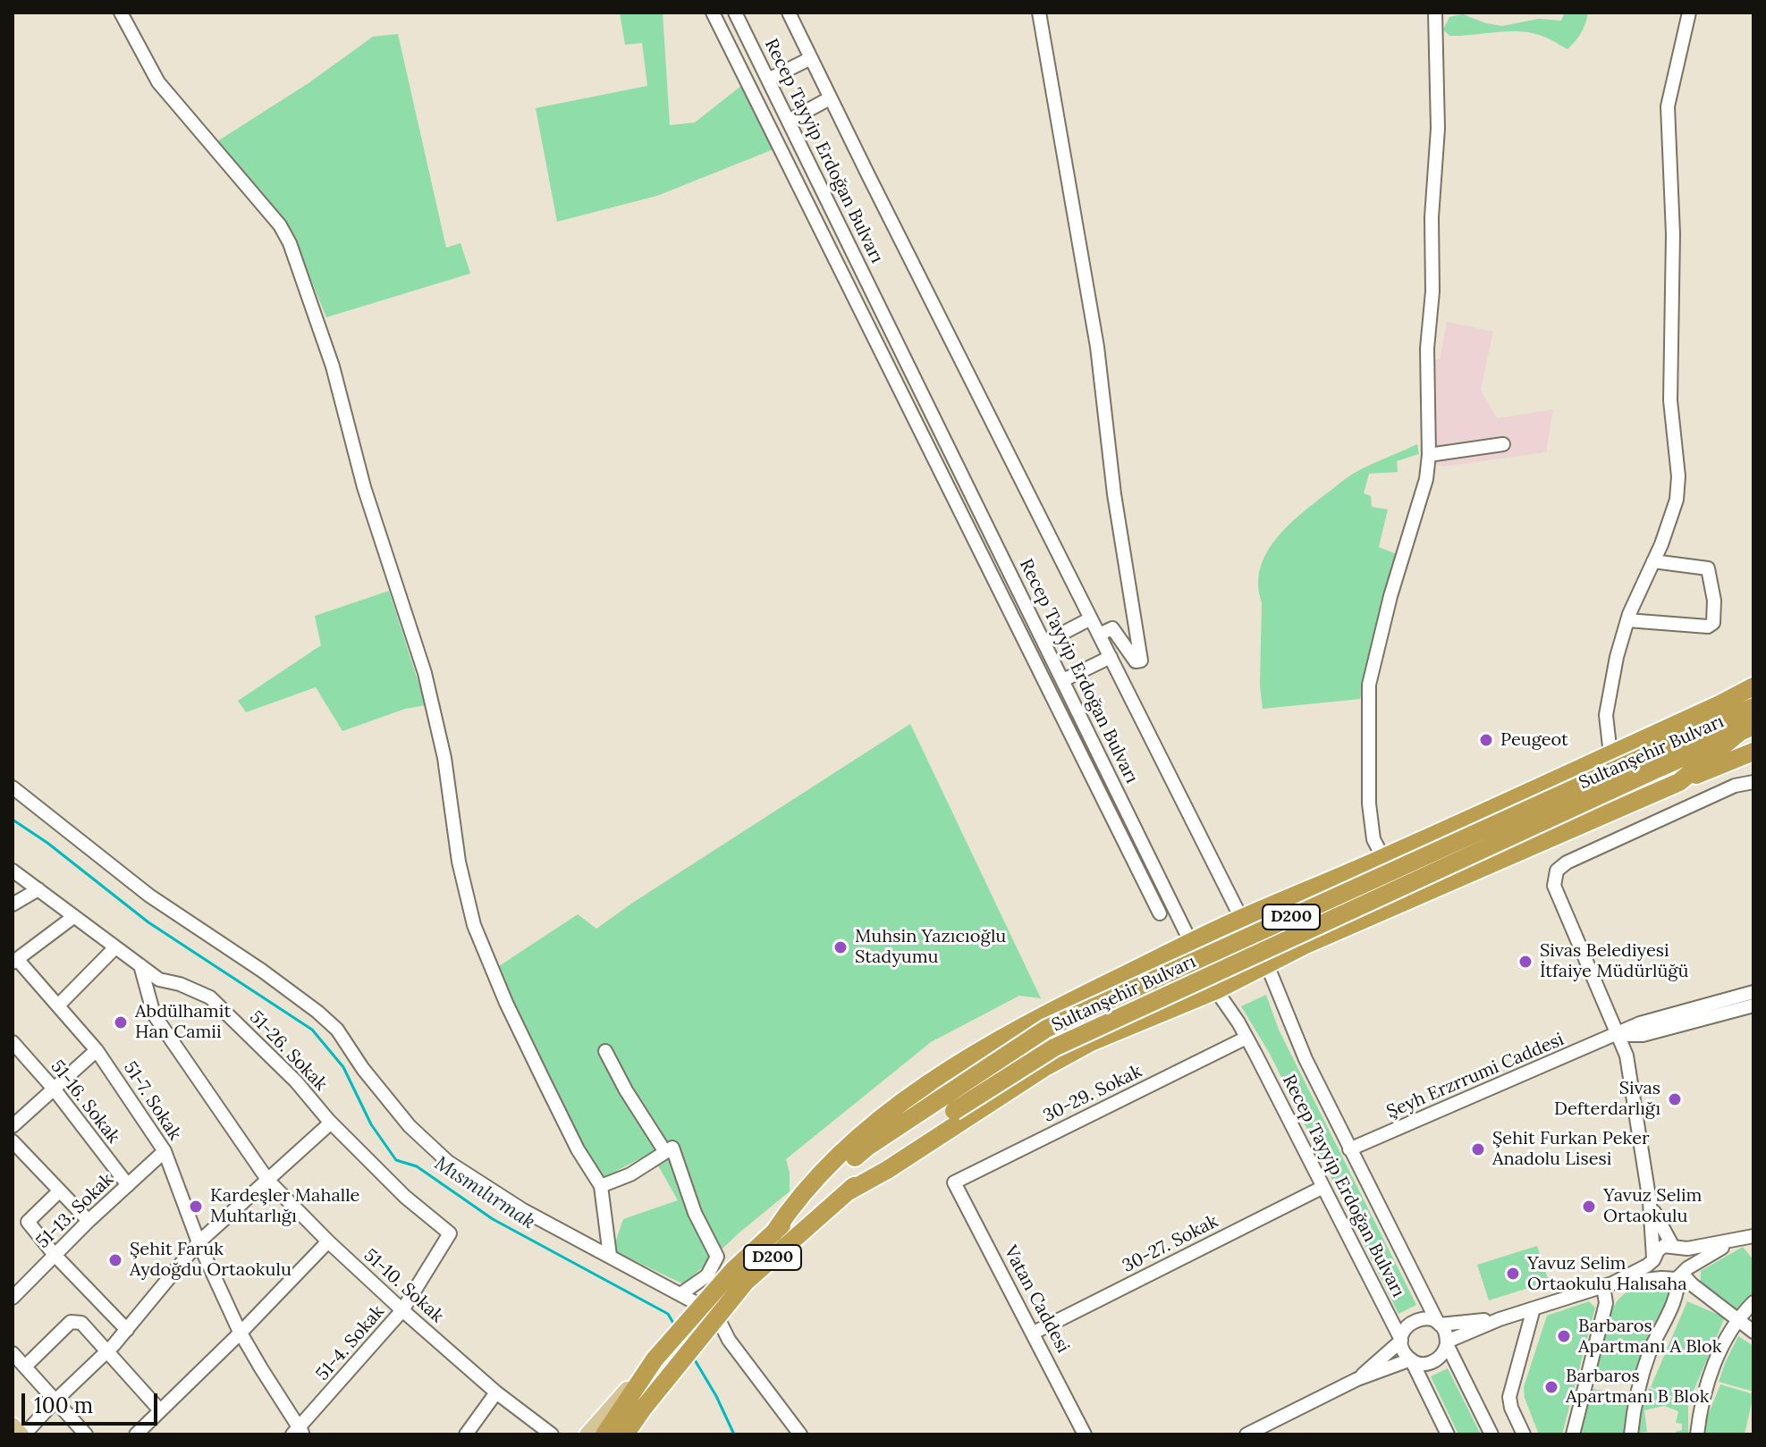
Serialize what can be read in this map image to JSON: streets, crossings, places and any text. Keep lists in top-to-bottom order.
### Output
{
  "streets": {
    "highway": ["Sultanşehir Bulvarı", "D200"],
    "street": [
      "Recep Tayyip Erdoğan Bulvarı",
      "51-26. Sokak",
      "Şeyh Erzrrumi Caddesi",
      "30-29. Sokak",
      "51-7. Sokak",
      "51-16. Sokak",
      "51-13. Sokak",
      "30-27. Sokak",
      "51-10. Sokak",
      "Vatan Caddesi",
      "51-4. Sokak"
    ]
  },
  "crossings": [
    ["Recep Tayyip Erdoğan Bulvarı", "Şeyh Erzrrumi Caddesi"],
    ["Recep Tayyip Erdoğan Bulvarı", "30-29. Sokak"],
    ["Recep Tayyip Erdoğan Bulvarı", "30-27. Sokak"],
    ["51-26. Sokak", "51-10. Sokak"],
    ["51-26. Sokak", "51-4. Sokak"],
    ["30-29. Sokak", "Vatan Caddesi"],
    ["51-7. Sokak", "51-13. Sokak"],
    ["51-7. Sokak", "51-4. Sokak"],
    ["51-16. Sokak", "51-13. Sokak"],
    ["30-27. Sokak", "Vatan Caddesi"],
    ["51-10. Sokak", "51-4. Sokak"]
  ],
  "water": ["Mısmılırmak"],
  "places": [
    "Peugeot",
    "Muhsin Yazıcıoğlu Stadyumu",
    "Sivas Belediyesi İtfaiye Müdürlüğü",
    "Abdülhamit Han Camii",
    "Sivas Defterdarlığı",
    "Şehit Furkan Peker Anadolu Lisesi",
    "Kardeşler Mahalle Muhtarlığı",
    "Yavuz Selim Ortaokulu",
    "Şehit Faruk Aydoğdu Ortaokulu",
    "Yavuz Selim Ortaokulu Halısaha",
    "Barbaros Apartmanı A Blok",
    "Barbaros Apartmanı B Blok"
  ],
  "scale_bar": "100 m"
}
